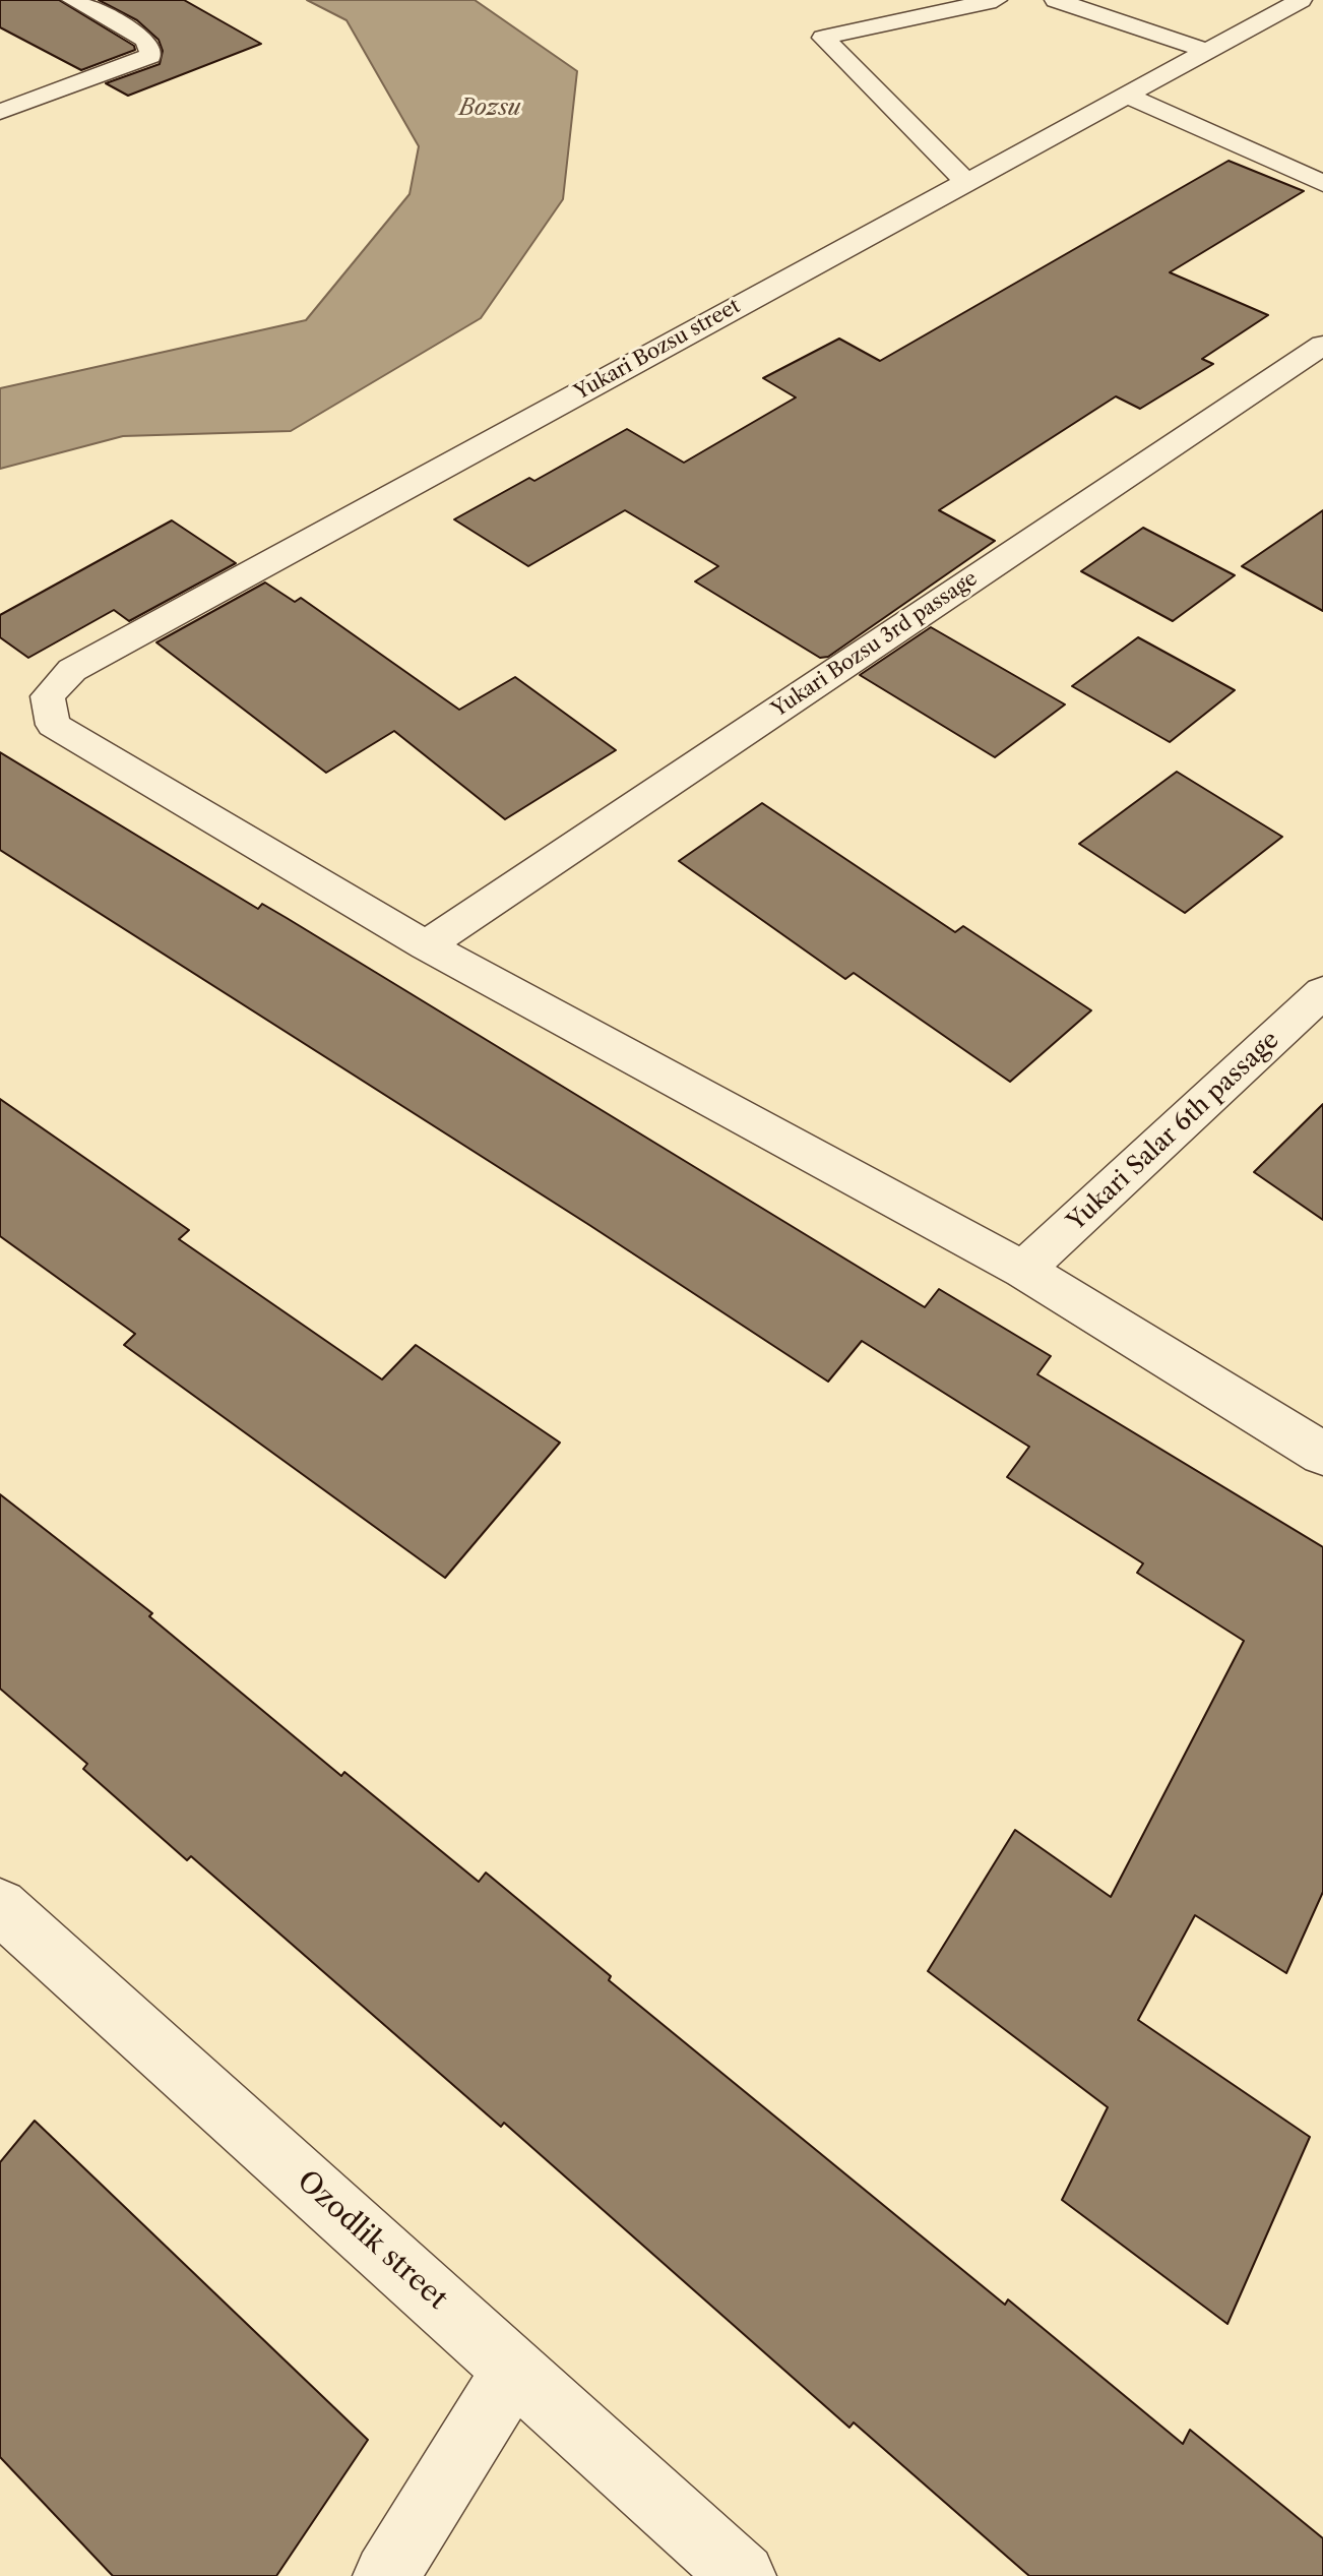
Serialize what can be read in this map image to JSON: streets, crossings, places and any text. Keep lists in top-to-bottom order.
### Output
{
  "streets": {
    "street": [
      "Yukari Bozsu street",
      "Yukari Bozsu 3rd passage",
      "Yukari Salar 6th passage",
      "Ozodlik street"
    ]
  },
  "crossings": [
    ["Yukari Bozsu street", "Yukari Bozsu 3rd passage"]
  ],
  "water": ["Bozsu"]
}
